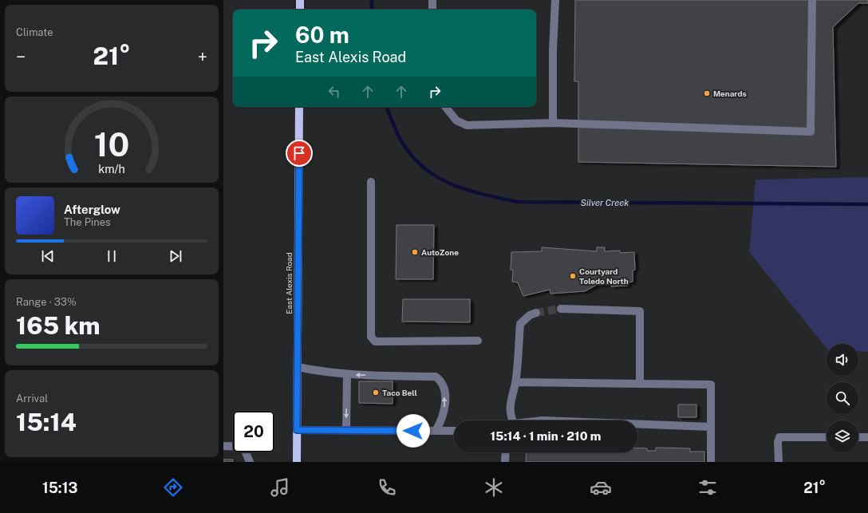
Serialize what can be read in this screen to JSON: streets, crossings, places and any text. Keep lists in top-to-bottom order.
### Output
{
  "streets": {
    "main road": ["East Alexis Road"]
  },
  "water": ["Silver Creek"],
  "places": [
    "Menards",
    "AutoZone",
    "Courtyard Toledo North",
    "Taco Bell"
  ],
  "page": {
    "tile": [
      "Climate",
      ["Range · 33%", "165 km"],
      ["Arrival", "15:14"]
    ],
    "turn": ["60 m", "East Alexis Road"],
    "heat": ["−", "21°", "+"],
    "song": ["Afterglow", "The Pines"],
    "limit": "20",
    "trip": "15:14 · 1 min · 210 m",
    "tabs": ["15:13", "21°"],
    "gauge": ["10", "km/h"]
  }
}
